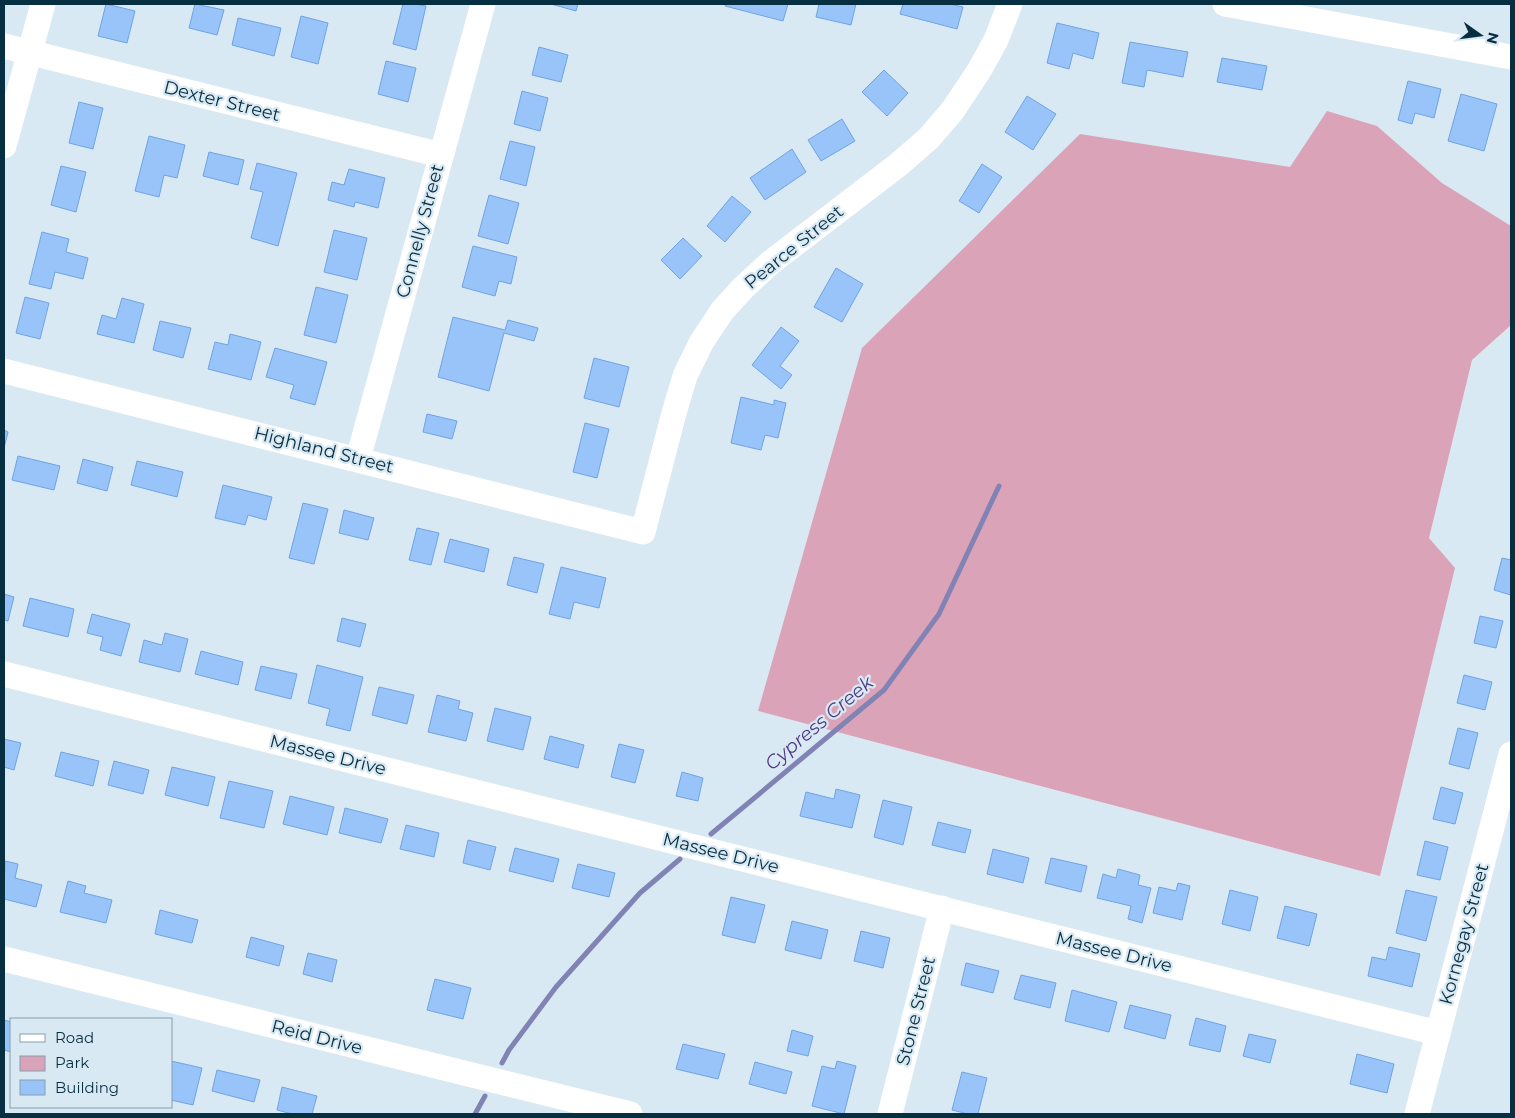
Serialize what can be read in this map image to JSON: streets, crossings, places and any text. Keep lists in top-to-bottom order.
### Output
{
  "streets": {
    "street": [
      "Dexter Street",
      "Connelly Street",
      "Pearce Street",
      "Highland Street",
      "Massee Drive",
      "Kornegay Street",
      "Stone Street",
      "Reid Drive"
    ]
  },
  "crossings": [
    ["Dexter Street", "Connelly Street"],
    ["Connelly Street", "Highland Street"],
    ["Pearce Street", "Highland Street"],
    ["Massee Drive", "Kornegay Street"],
    ["Massee Drive", "Stone Street"]
  ],
  "water": ["Cypress Creek"],
  "legend": ["Road", "Park", "Building"],
  "north": "right"
}
